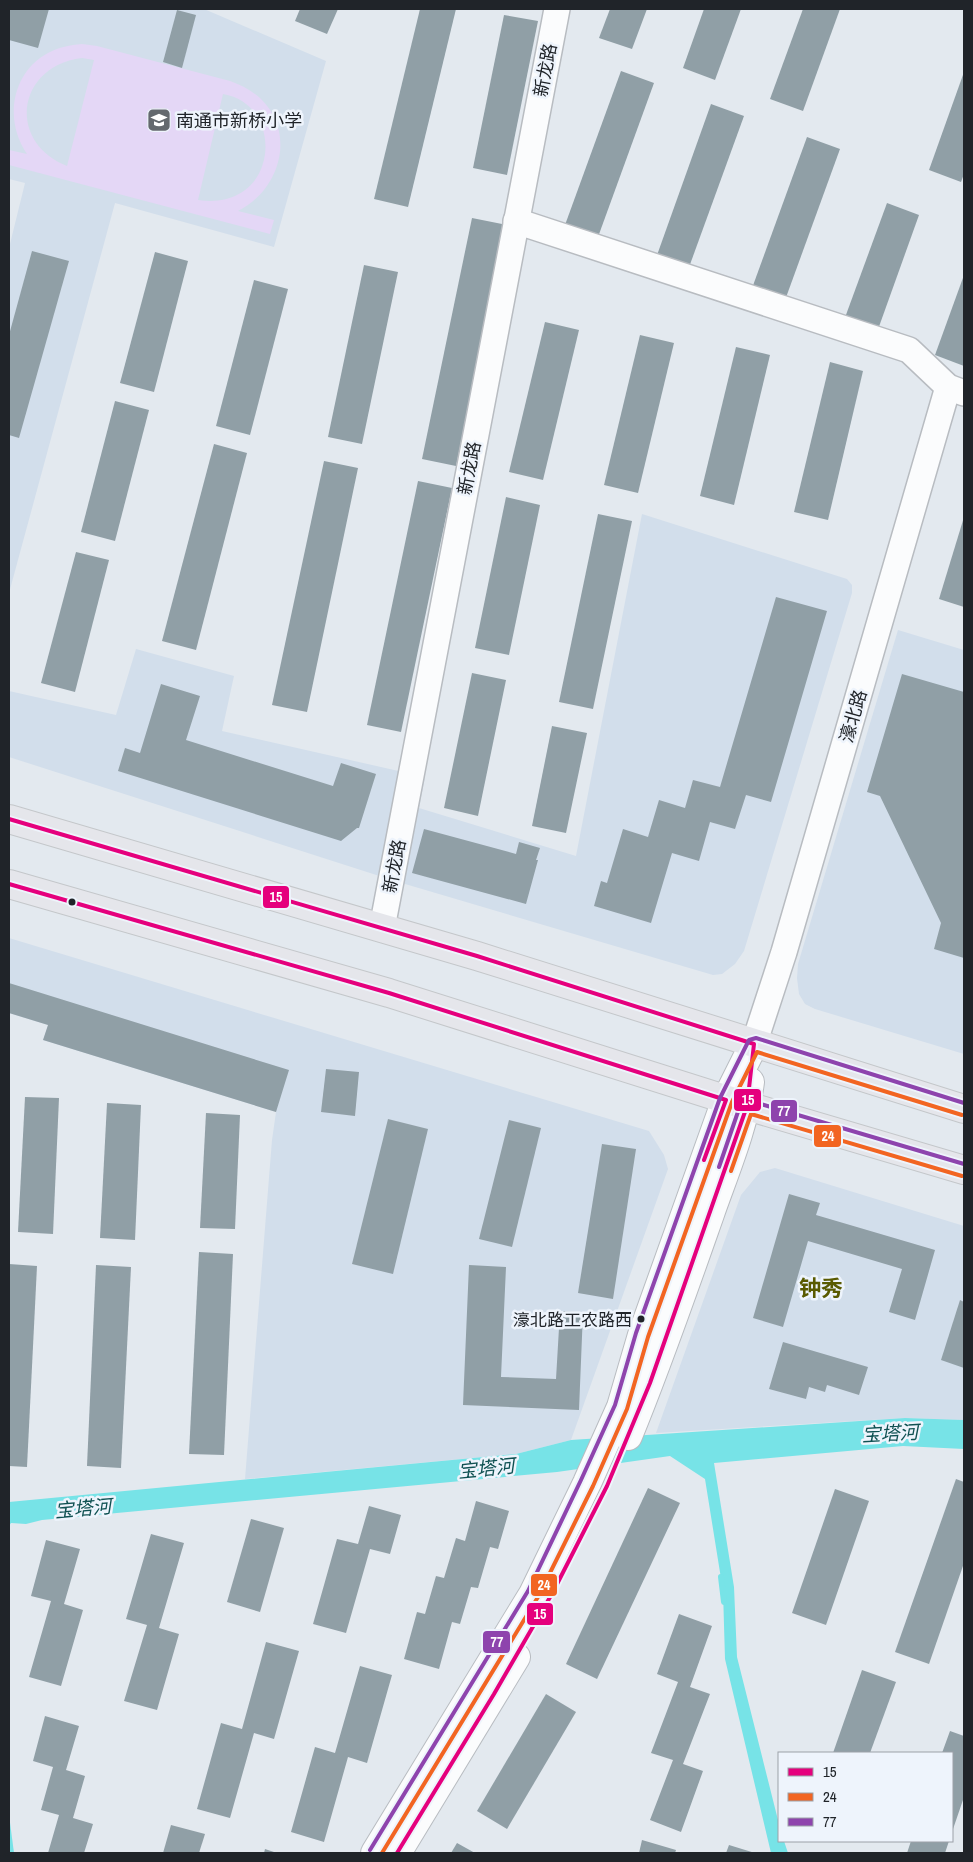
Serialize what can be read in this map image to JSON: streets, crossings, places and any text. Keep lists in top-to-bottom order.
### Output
{
  "streets": {
    "street": ["新龙路", "濠北路"]
  },
  "districts": ["钟秀"],
  "water": ["宝塔河"],
  "places": {
    "school or university": ["南通市新桥小学"],
    "other": ["濠北路工农路西"]
  },
  "lines": ["transit line 15", "transit line 77", "transit line 24"],
  "legend": ["15", "24", "77"]
}
